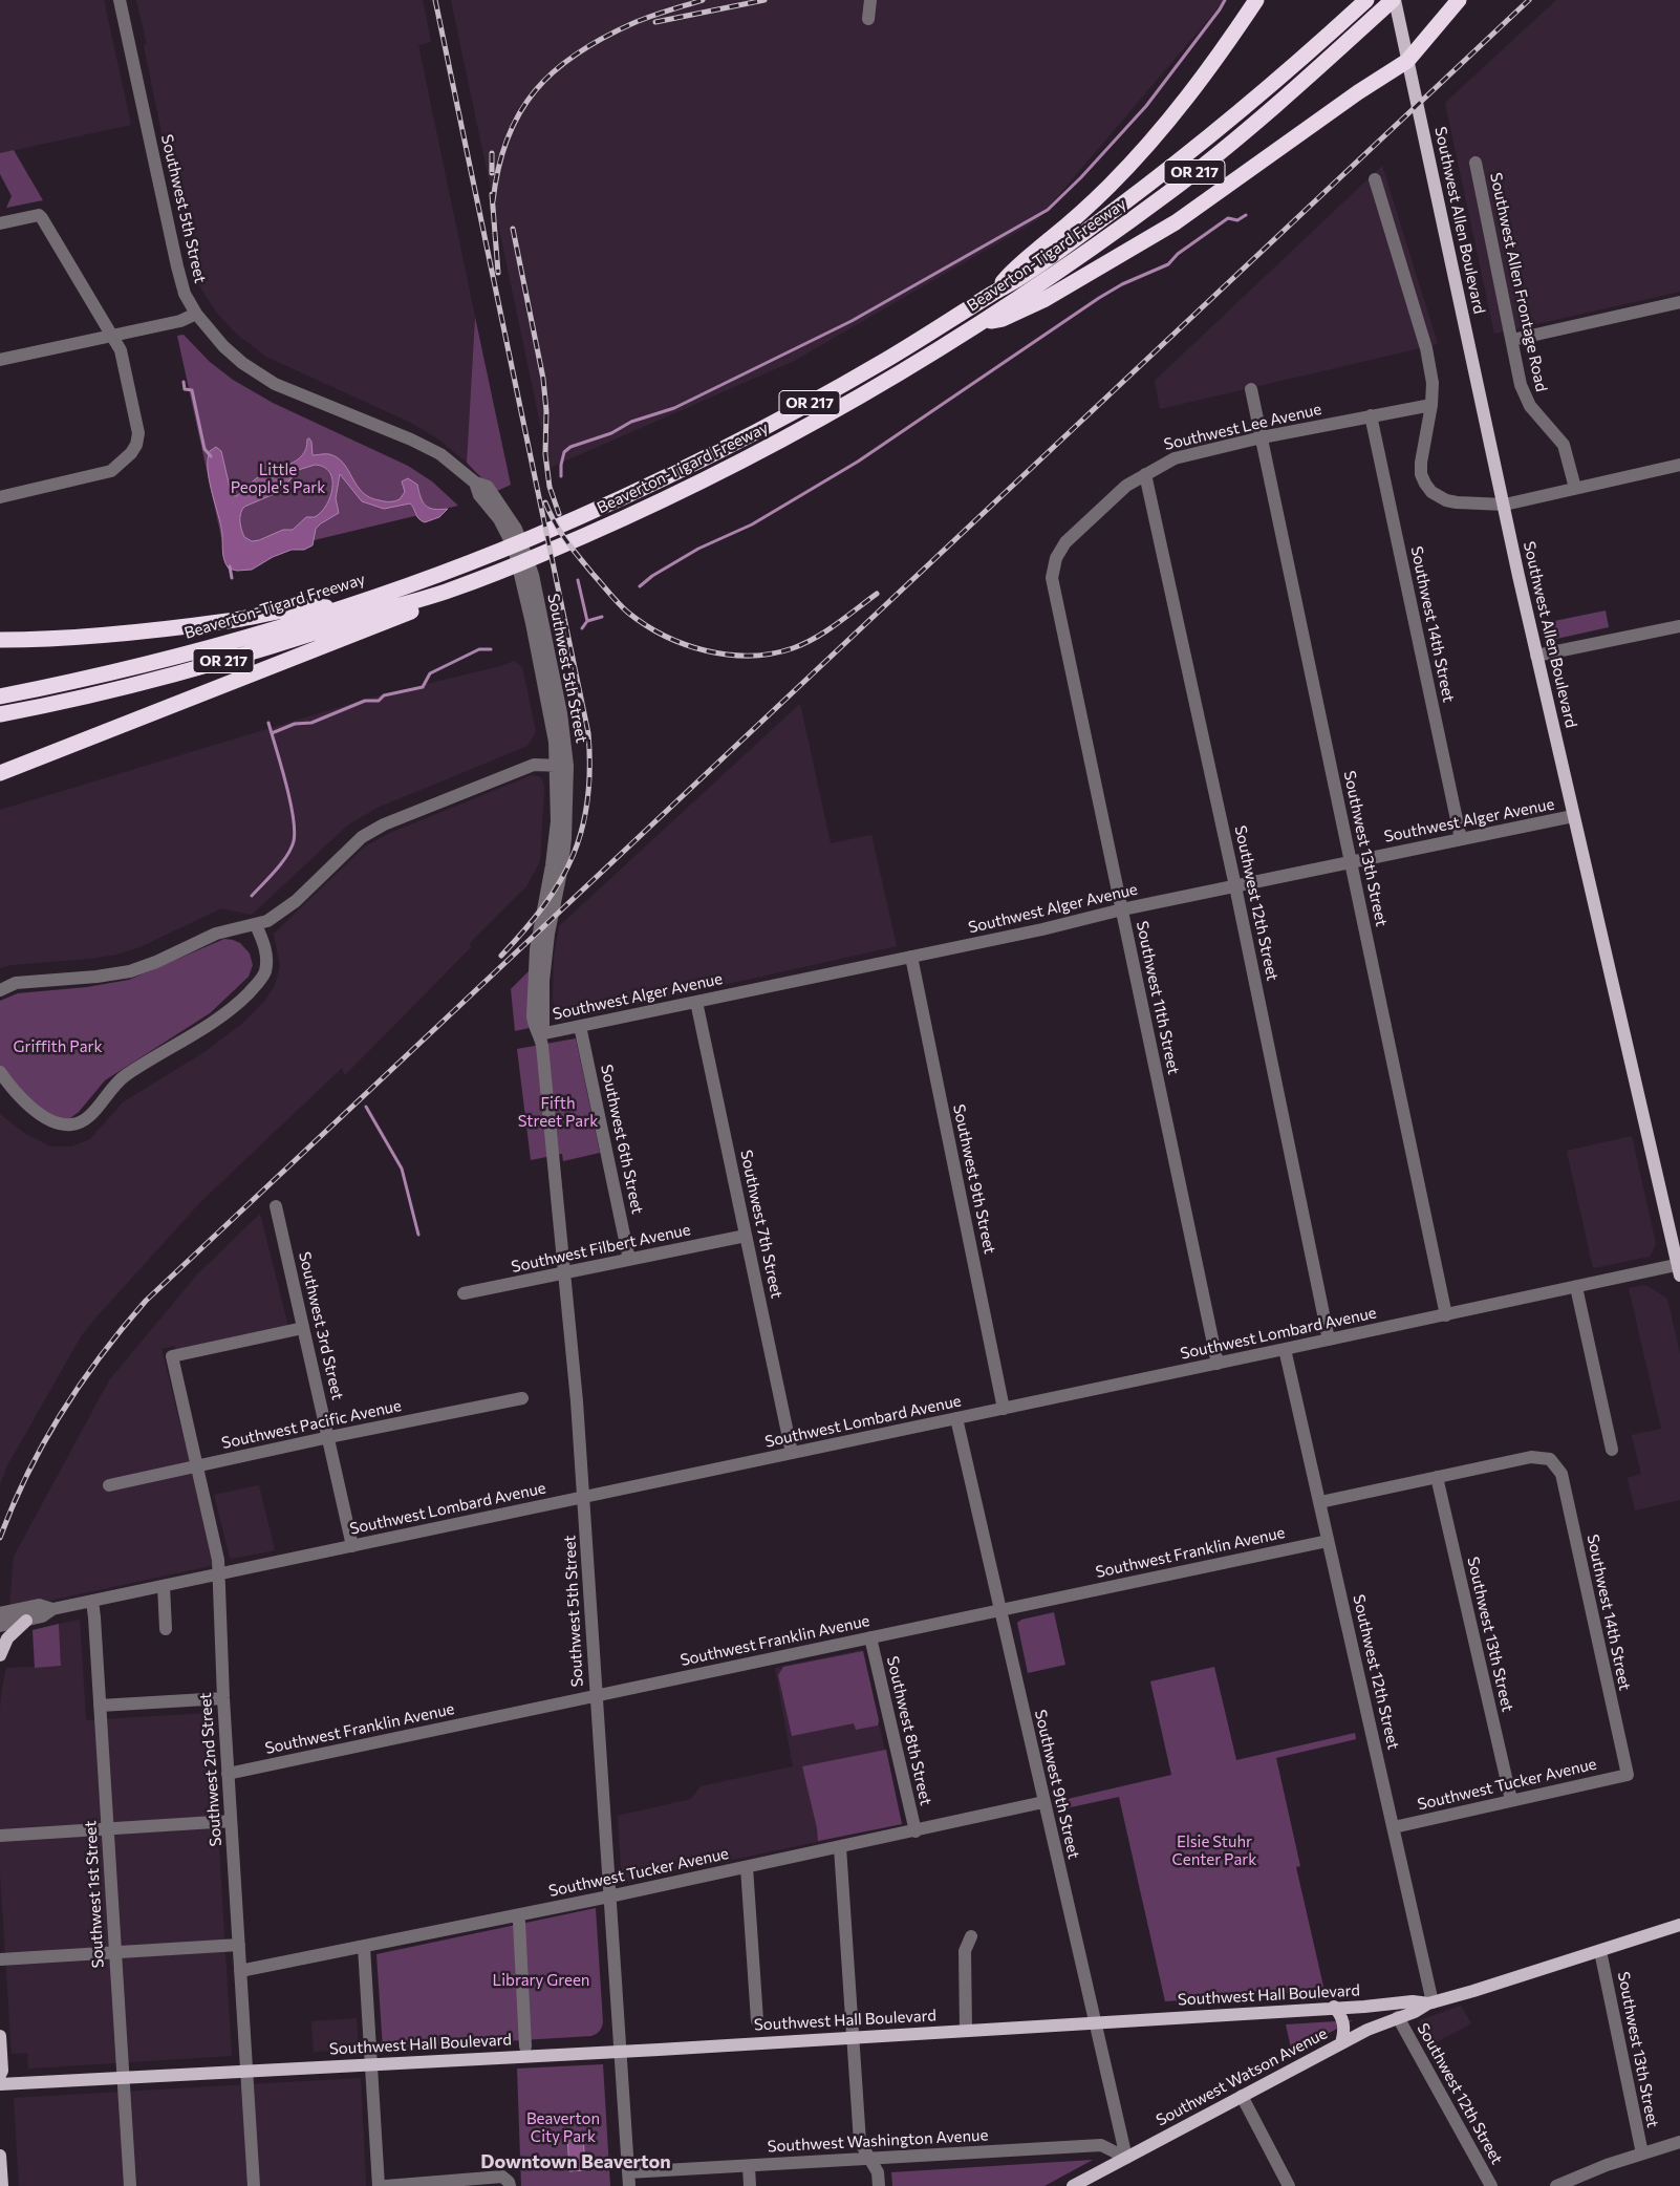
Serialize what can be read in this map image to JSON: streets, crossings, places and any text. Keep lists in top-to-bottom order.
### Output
{
  "streets": {
    "highway": ["OR 217", "Beaverton-Tigard Freeway"],
    "main road": ["Southwest Allen Boulevard", "Southwest Hall Boulevard", "Southwest Watson Avenue"],
    "street": [
      "Southwest 5th Street",
      "Southwest Allen Frontage Road",
      "Southwest Lee Avenue",
      "Southwest 14th Street",
      "Southwest Alger Avenue",
      "Southwest 13th Street",
      "Southwest 12th Street",
      "Southwest 11th Street",
      "Southwest 6th Street",
      "Southwest 9th Street",
      "Southwest 7th Street",
      "Southwest Filbert Avenue",
      "Southwest 3rd Street",
      "Southwest Lombard Avenue",
      "Southwest Pacific Avenue",
      "Southwest Franklin Avenue",
      "Southwest 8th Street",
      "Southwest 2nd Street",
      "Southwest Tucker Avenue",
      "Southwest 1st Street",
      "Southwest Washington Avenue"
    ]
  },
  "crossings": [
    ["Southwest 5th Street", "Southwest Alger Avenue"],
    ["Southwest 5th Street", "Southwest Filbert Avenue"],
    ["Southwest 5th Street", "Southwest Lombard Avenue"],
    ["Southwest 5th Street", "Southwest Franklin Avenue"],
    ["Southwest 5th Street", "Southwest Tucker Avenue"],
    ["Southwest 5th Street", "Southwest Hall Boulevard"],
    ["Southwest 5th Street", "Southwest Washington Avenue"],
    ["Southwest Allen Boulevard", "Beaverton-Tigard Freeway"],
    ["Southwest Allen Boulevard", "Southwest Alger Avenue"],
    ["Southwest Allen Boulevard", "Southwest Lombard Avenue"],
    ["Southwest Lee Avenue", "Southwest 14th Street"],
    ["Southwest Lee Avenue", "Southwest 13th Street"],
    ["Southwest Lee Avenue", "Southwest 12th Street"],
    ["Southwest Lee Avenue", "Southwest 11th Street"],
    ["Southwest 14th Street", "Southwest Alger Avenue"],
    ["Southwest 14th Street", "Southwest 13th Street"],
    ["Southwest 14th Street", "Southwest Tucker Avenue"],
    ["Southwest Alger Avenue", "Southwest 13th Street"],
    ["Southwest Alger Avenue", "Southwest 12th Street"],
    ["Southwest Alger Avenue", "Southwest 11th Street"],
    ["Southwest Alger Avenue", "Southwest 6th Street"],
    ["Southwest Alger Avenue", "Southwest 9th Street"],
    ["Southwest Alger Avenue", "Southwest 7th Street"],
    ["Southwest 13th Street", "Southwest Lombard Avenue"],
    ["Southwest 13th Street", "Southwest Tucker Avenue"],
    ["Southwest 13th Street", "Southwest Hall Boulevard"],
    ["Southwest 12th Street", "Southwest Lombard Avenue"],
    ["Southwest 12th Street", "Southwest Franklin Avenue"],
    ["Southwest 12th Street", "Southwest Tucker Avenue"],
    ["Southwest 12th Street", "Southwest Hall Boulevard"],
    ["Southwest 12th Street", "Southwest Watson Avenue"],
    ["Southwest 11th Street", "Southwest Lombard Avenue"],
    ["Southwest 6th Street", "Southwest Filbert Avenue"],
    ["Southwest 9th Street", "Southwest Lombard Avenue"],
    ["Southwest 9th Street", "Southwest Franklin Avenue"],
    ["Southwest 9th Street", "Southwest Tucker Avenue"],
    ["Southwest 9th Street", "Southwest Hall Boulevard"],
    ["Southwest 9th Street", "Southwest Watson Avenue"],
    ["Southwest 9th Street", "Southwest Washington Avenue"],
    ["Southwest 7th Street", "Southwest Filbert Avenue"],
    ["Southwest 7th Street", "Southwest Lombard Avenue"],
    ["Southwest 3rd Street", "Southwest Lombard Avenue"],
    ["Southwest 3rd Street", "Southwest Pacific Avenue"],
    ["Southwest 3rd Street", "Southwest 2nd Street"],
    ["Southwest Lombard Avenue", "Southwest 2nd Street"],
    ["Southwest Lombard Avenue", "Southwest 1st Street"],
    ["Southwest Pacific Avenue", "Southwest 2nd Street"],
    ["Southwest Franklin Avenue", "Southwest 8th Street"],
    ["Southwest Franklin Avenue", "Southwest 2nd Street"],
    ["Southwest 8th Street", "Southwest Tucker Avenue"],
    ["Southwest 2nd Street", "Southwest Tucker Avenue"],
    ["Southwest 2nd Street", "Southwest Hall Boulevard"],
    ["Southwest 1st Street", "Southwest Hall Boulevard"],
    ["Southwest Hall Boulevard", "Southwest Watson Avenue"],
    ["Southwest Watson Avenue", "Southwest Washington Avenue"]
  ],
  "districts": ["Downtown Beaverton"],
  "parks": [
    "Little People's Park",
    "Griffith Park",
    "Fifth Street Park",
    "Elsie Stuhr Center Park",
    "Library Green",
    "Beaverton City Park"
  ]
}
